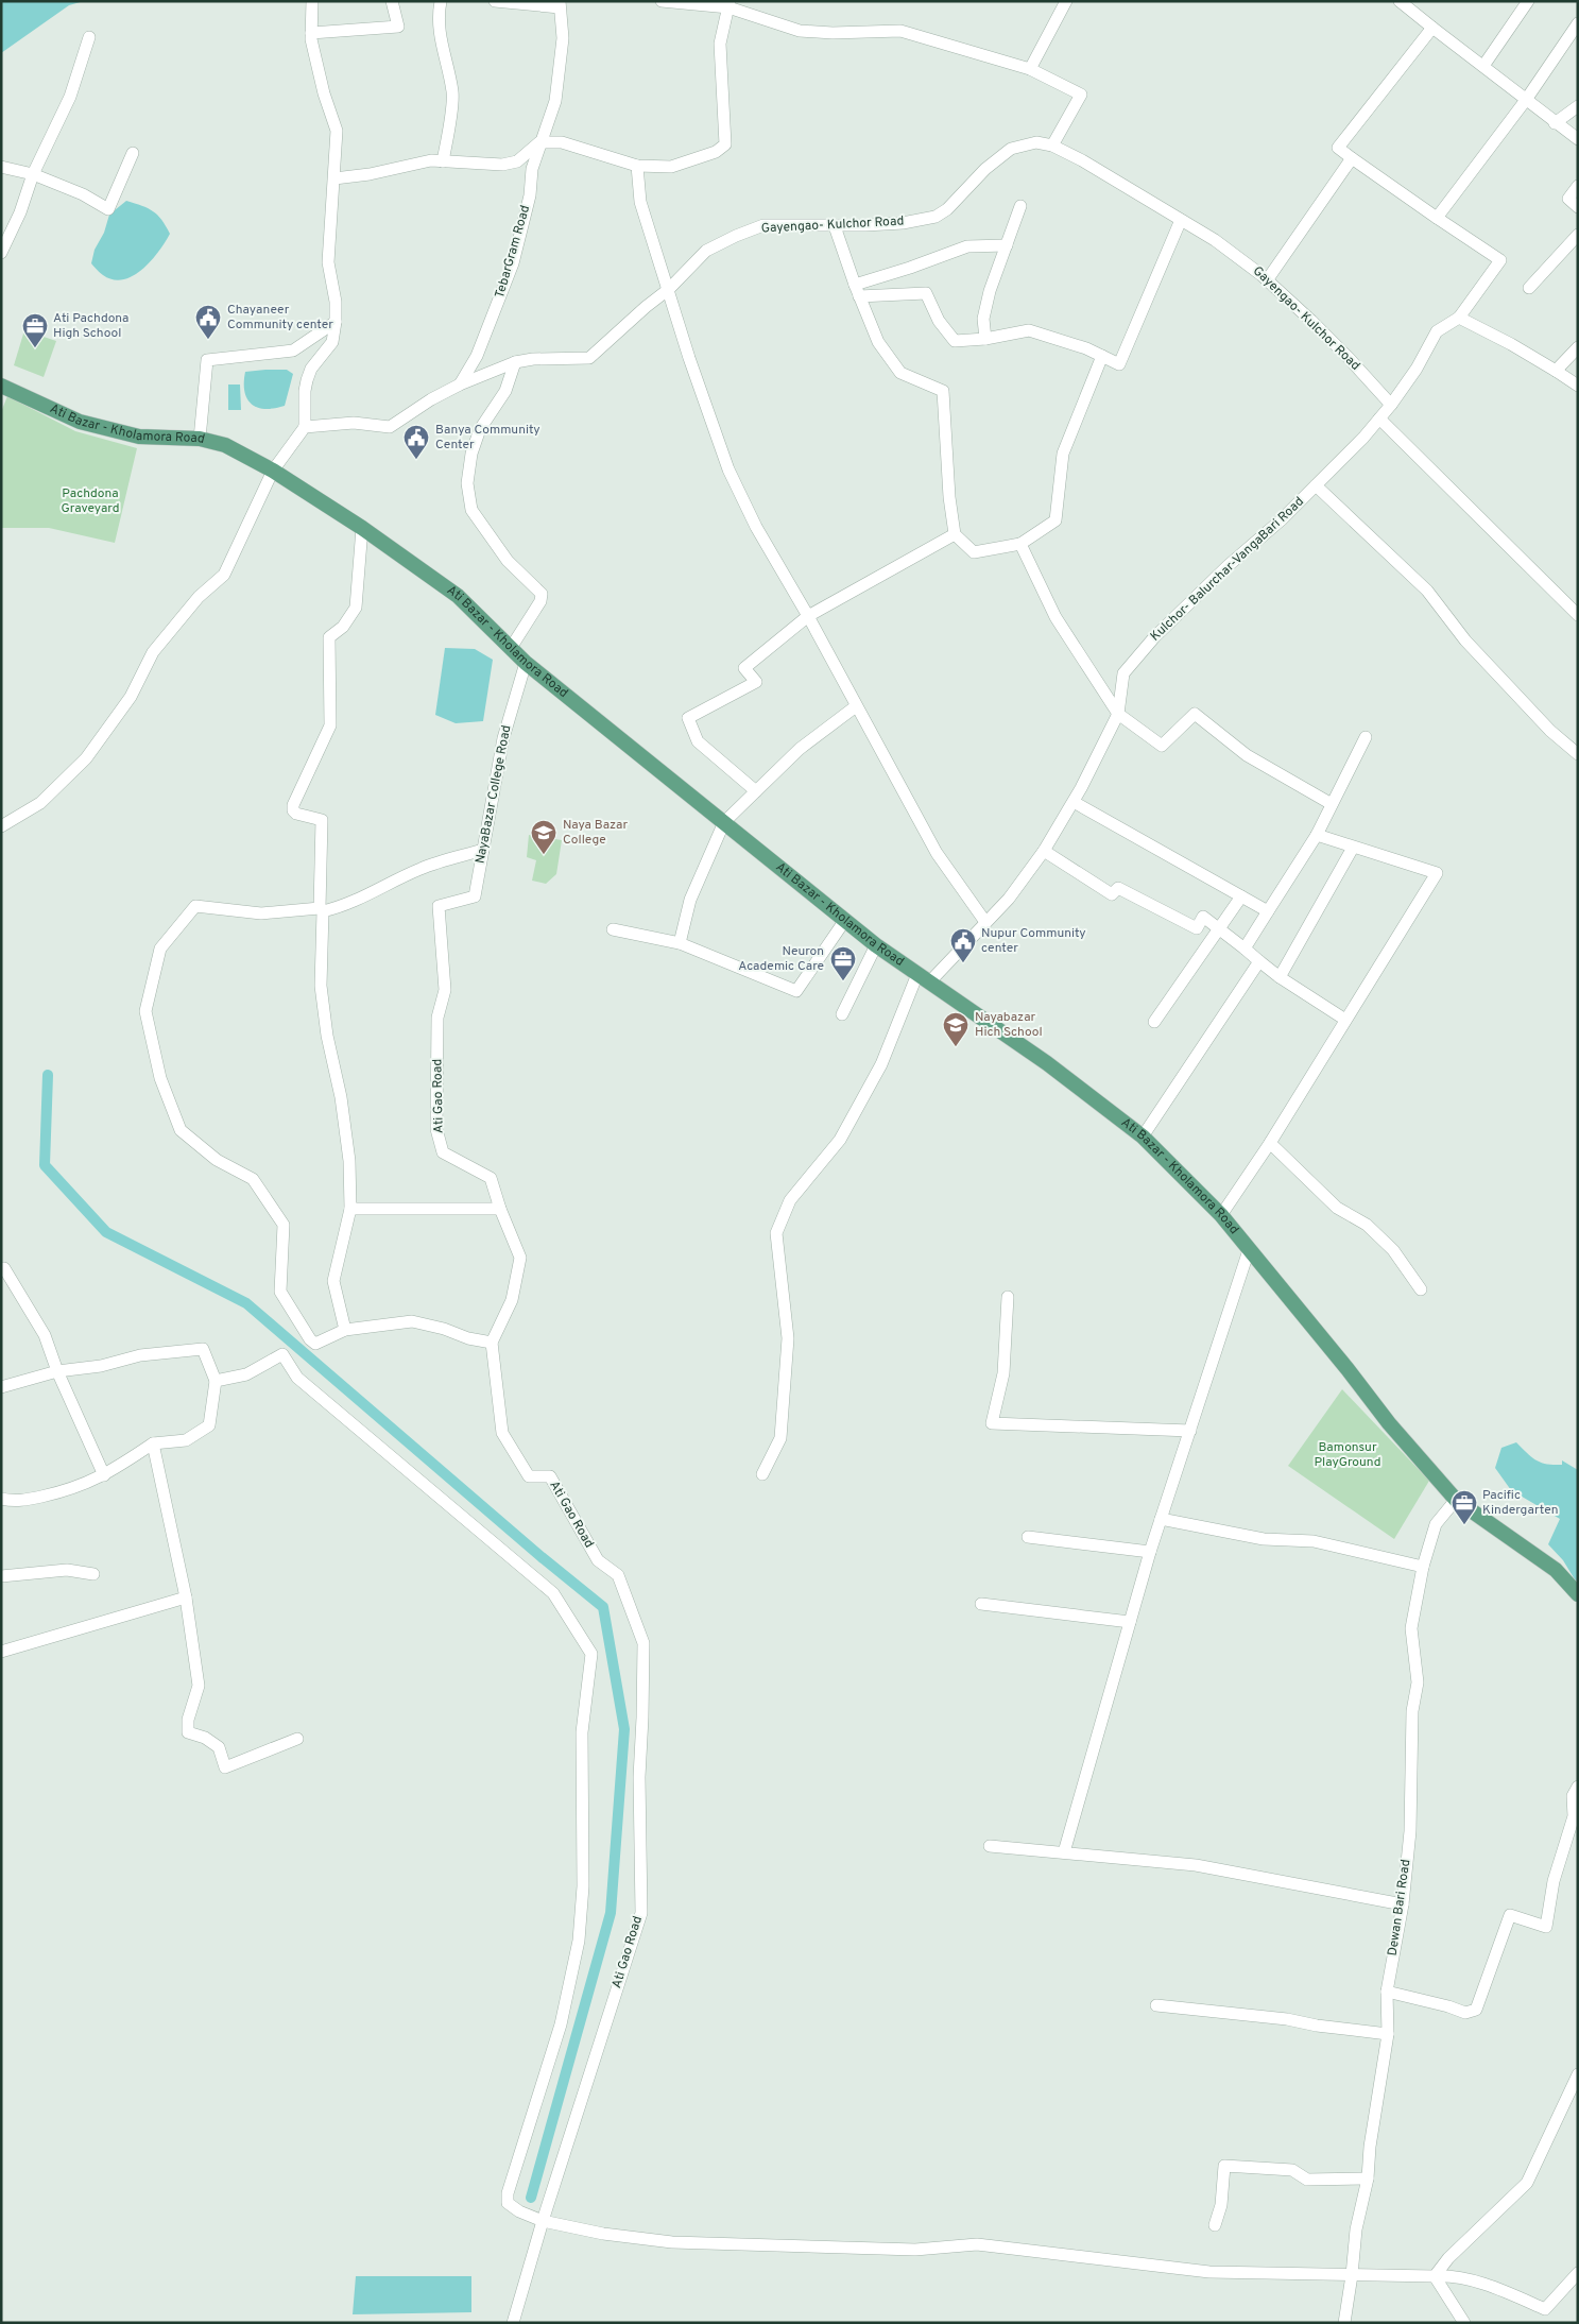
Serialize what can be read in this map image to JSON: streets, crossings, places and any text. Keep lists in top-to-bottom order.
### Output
{
  "streets": {
    "main road": ["Ati Bazar - Kholamora Road"],
    "street": [
      "Gayengao- Kulchor Road",
      "TebarGram Road",
      "Kulchor- Balurchar-VangaBari Road",
      "NayaBazar College Road",
      "Ati Gao Road",
      "Dewan Bari Road"
    ]
  },
  "crossings": [
    ["Gayengao- Kulchor Road", "TebarGram Road"],
    ["Gayengao- Kulchor Road", "Kulchor- Balurchar-VangaBari Road"],
    ["Ati Bazar - Kholamora Road", "Kulchor- Balurchar-VangaBari Road"],
    ["Ati Bazar - Kholamora Road", "NayaBazar College Road"],
    ["Ati Bazar - Kholamora Road", "Dewan Bari Road"],
    ["NayaBazar College Road", "Ati Gao Road"]
  ],
  "parks": ["Pachdona Graveyard", "Bamonsur PlayGround"],
  "places": {
    "public building": ["Chayaneer Community center", "Banya Community Center", "Nupur Community center"],
    "office": ["Ati Pachdona High School", "Neuron Academic Care", "Pacific Kindergarten"],
    "school or university": ["Naya Bazar College", "Nayabazar Hich School"]
  }
}
